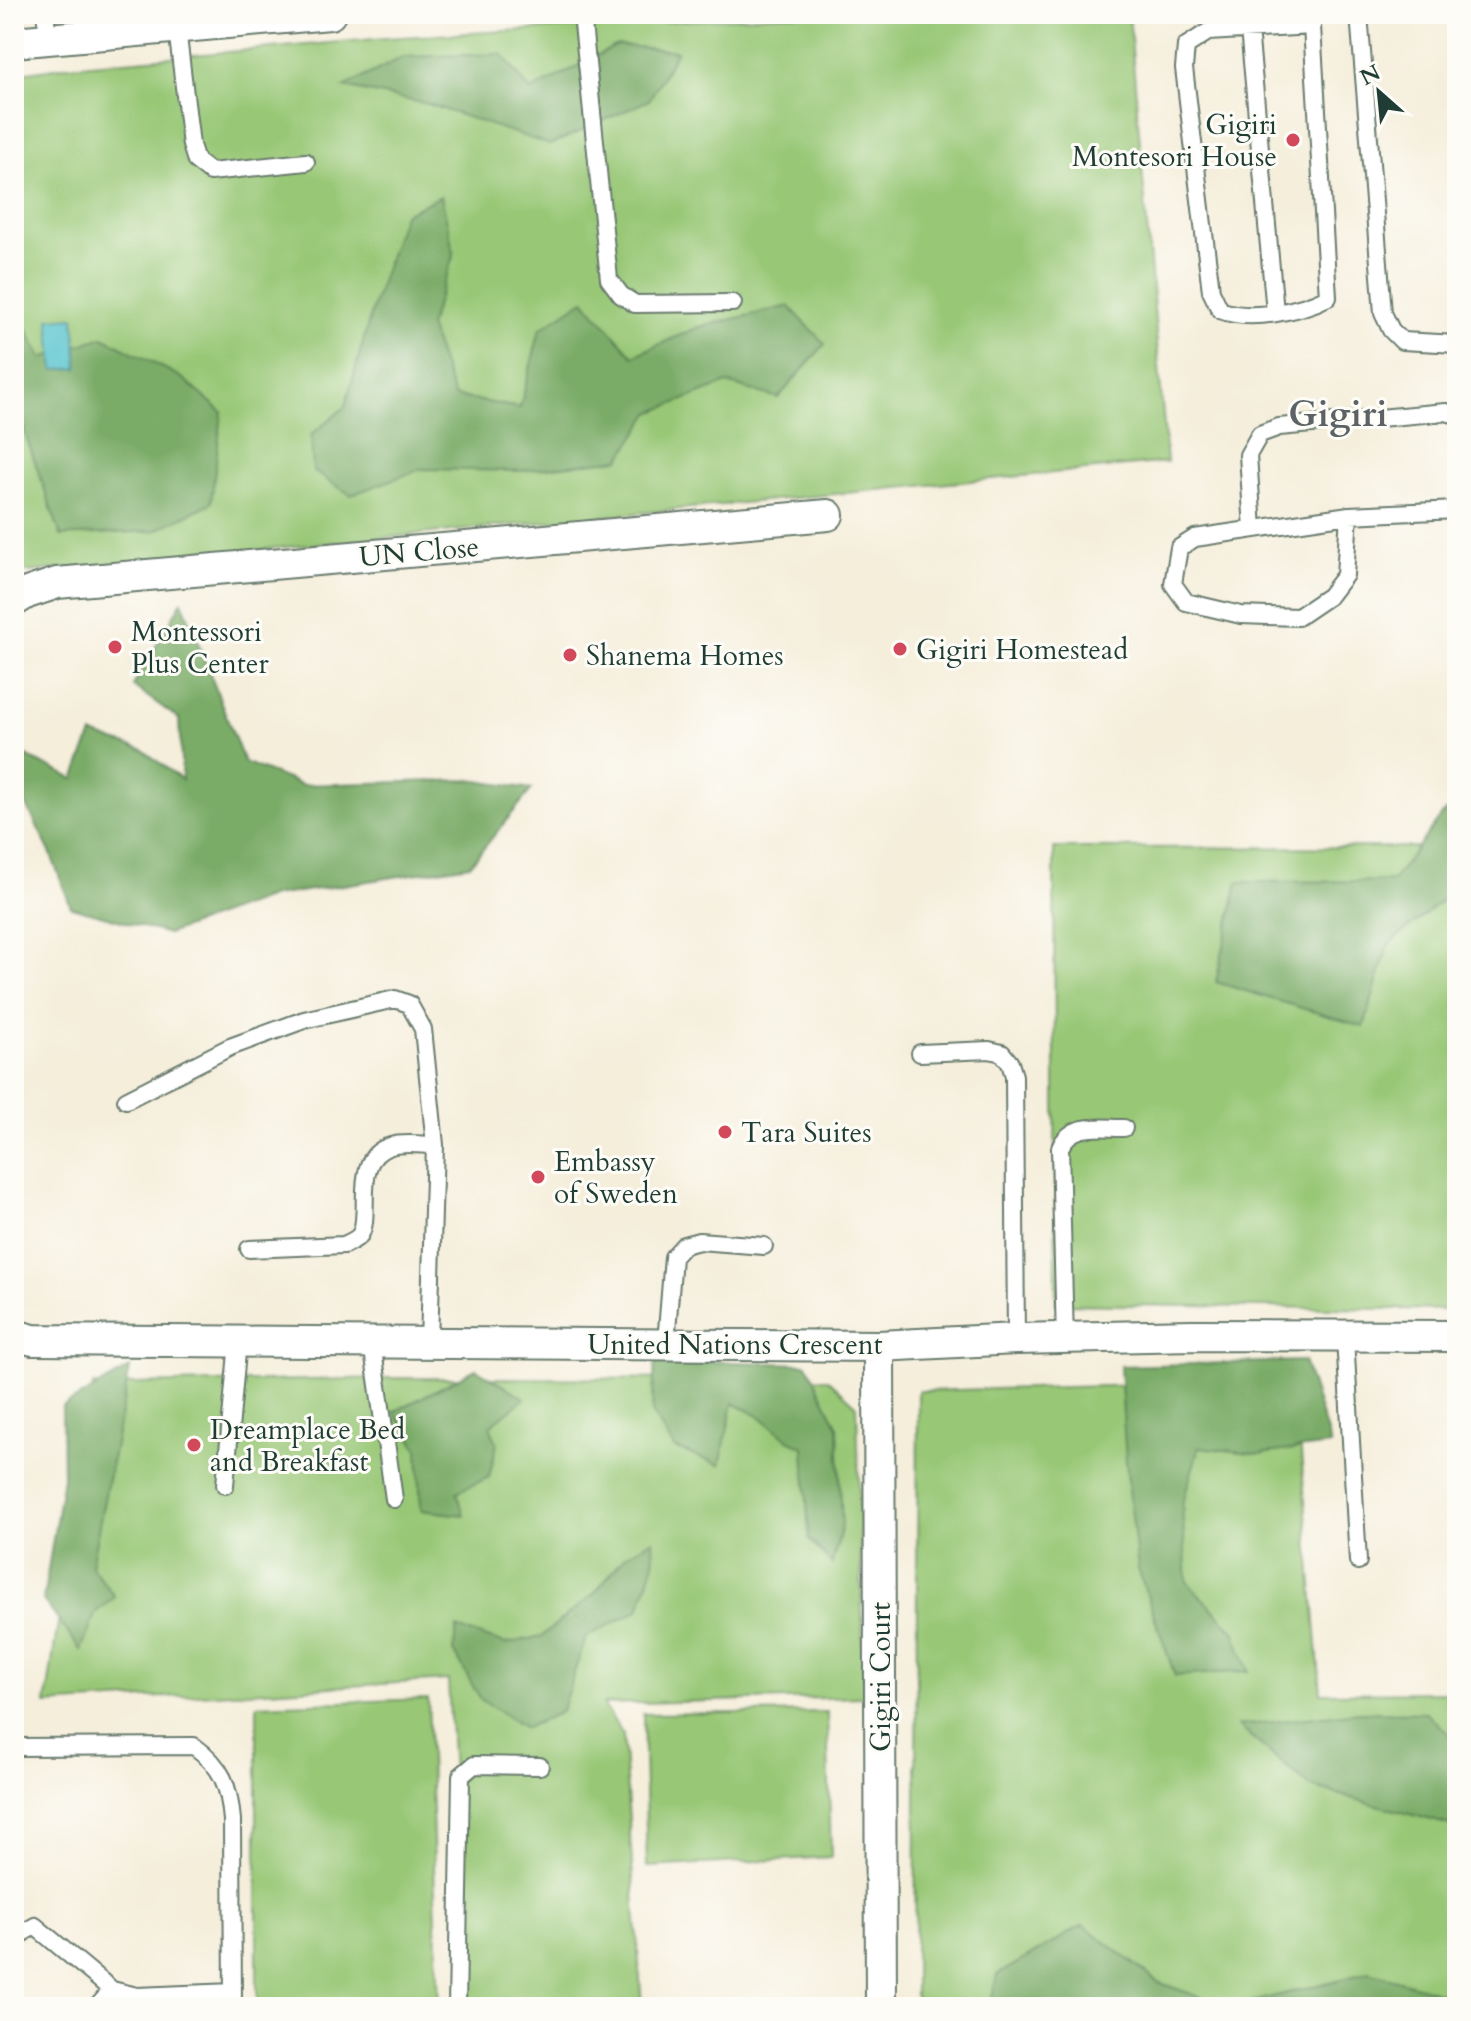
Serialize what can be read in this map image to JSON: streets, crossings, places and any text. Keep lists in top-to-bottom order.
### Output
{
  "streets": {
    "street": ["UN Close", "United Nations Crescent", "Gigiri Court"]
  },
  "crossings": [
    ["United Nations Crescent", "Gigiri Court"]
  ],
  "districts": ["Gigiri"],
  "places": [
    "Gigiri Montesori House",
    "Montessori Plus Center",
    "Gigiri Homestead",
    "Shanema Homes",
    "Tara Suites",
    "Embassy of Sweden",
    "Dreamplace Bed and Breakfast"
  ],
  "north": "top left"
}
